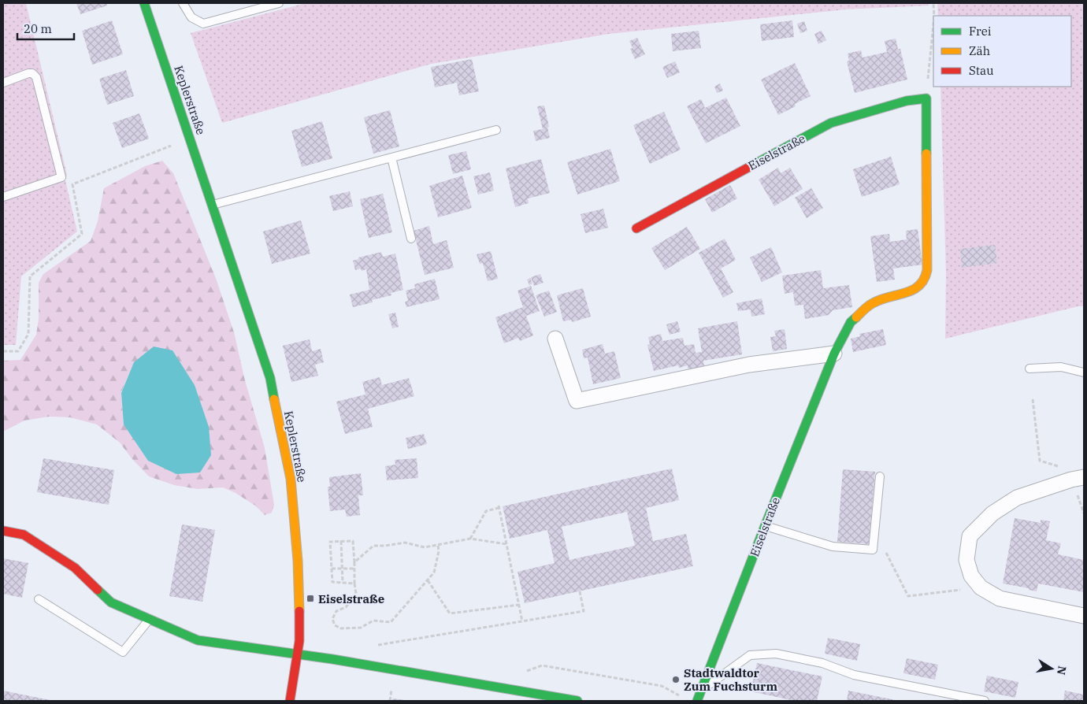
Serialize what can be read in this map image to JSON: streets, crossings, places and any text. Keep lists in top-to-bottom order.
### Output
{
  "streets": {
    "street": ["Keplerstraße", "Eiselstraße"]
  },
  "places": {
    "transit": ["Eiselstraße"],
    "other": ["Stadtwaldtor Zum Fuchsturm"]
  },
  "legend": ["Frei", "Zäh", "Stau"],
  "scale_bar": "20 m",
  "north": "right"
}
